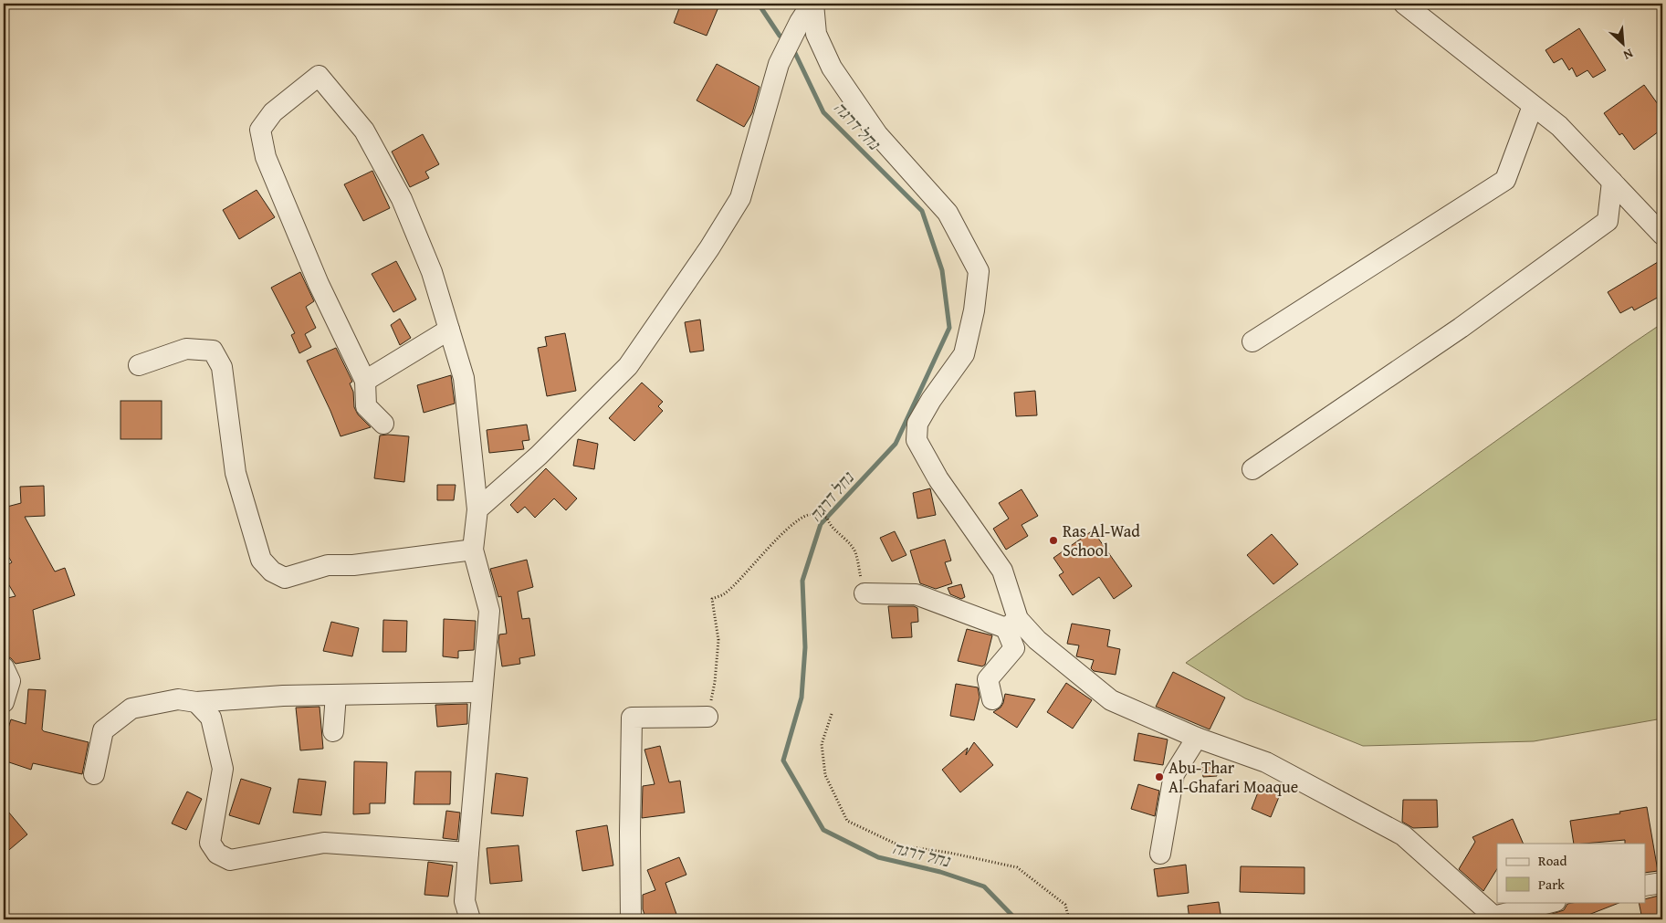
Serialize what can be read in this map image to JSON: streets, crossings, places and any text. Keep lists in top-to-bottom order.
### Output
{
  "water": ["נחל דרגה"],
  "places": ["Ras Al-Wad School", "Abu-Thar Al-Ghafari Moaque"],
  "legend": ["Road", "Park"],
  "north": "bottom right"
}
